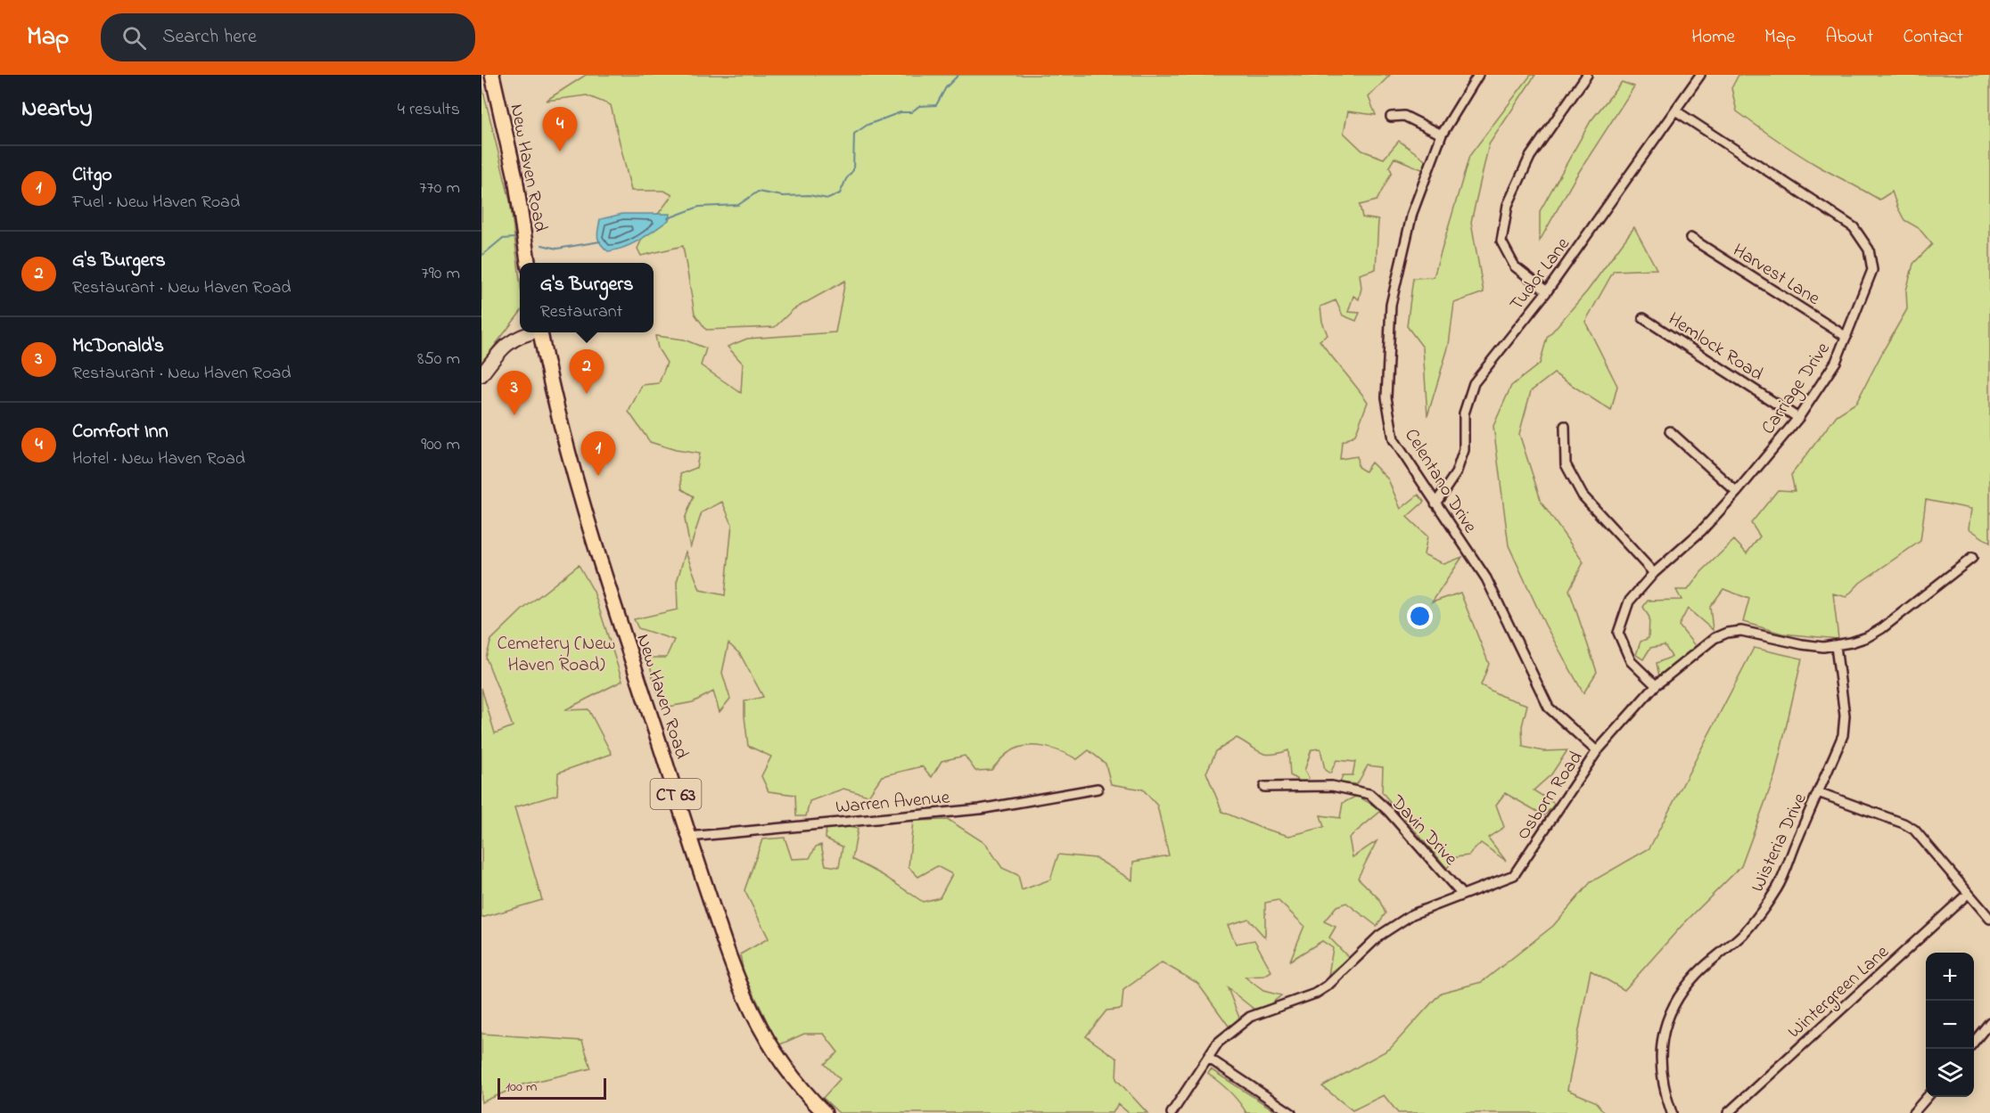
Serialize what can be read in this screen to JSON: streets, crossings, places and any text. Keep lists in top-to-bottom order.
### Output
{
  "streets": {
    "main road": ["New Haven Road", "CT 63"],
    "street": [
      "Tudor Lane",
      "Harvest Lane",
      "Hemlock Road",
      "Carriage Drive",
      "Celentano Drive",
      "Osborn Road",
      "Warren Avenue",
      "Davin Drive",
      "Wisteria Drive",
      "Wintergreen Lane"
    ]
  },
  "crossings": [
    ["New Haven Road", "Warren Avenue"],
    ["Tudor Lane", "Carriage Drive"],
    ["Tudor Lane", "Celentano Drive"],
    ["Harvest Lane", "Carriage Drive"],
    ["Hemlock Road", "Carriage Drive"],
    ["Carriage Drive", "Osborn Road"],
    ["Celentano Drive", "Osborn Road"],
    ["Osborn Road", "Davin Drive"],
    ["Osborn Road", "Wisteria Drive"]
  ],
  "parks": ["Cemetery (New Haven Road)"],
  "scale_bar": "100 m",
  "page": {
    "header": "Map",
    "search": "Search here",
    "nav": [
      "Home",
      "Map",
      "About",
      "Contact"
    ],
    "heading": ["Nearby", "4 results"],
    "pins": [
      "4",
      "2",
      "3",
      "1"
    ],
    "list": [
      {
        "mark": "1",
        "name": "Citgo",
        "note": "Fuel · New Haven Road",
        "value": "770 m"
      },
      {
        "mark": "2",
        "name": "G's Burgers",
        "note": "Restaurant · New Haven Road",
        "value": "790 m"
      },
      {
        "mark": "3",
        "name": "McDonald's",
        "note": "Restaurant · New Haven Road",
        "value": "850 m"
      },
      {
        "mark": "4",
        "name": "Comfort Inn",
        "note": "Hotel · New Haven Road",
        "value": "900 m"
      }
    ],
    "popup": ["G's Burgers", "Restaurant"],
    "map_buttons": ["+", "−"],
    "scale": "100 m"
  }
}
